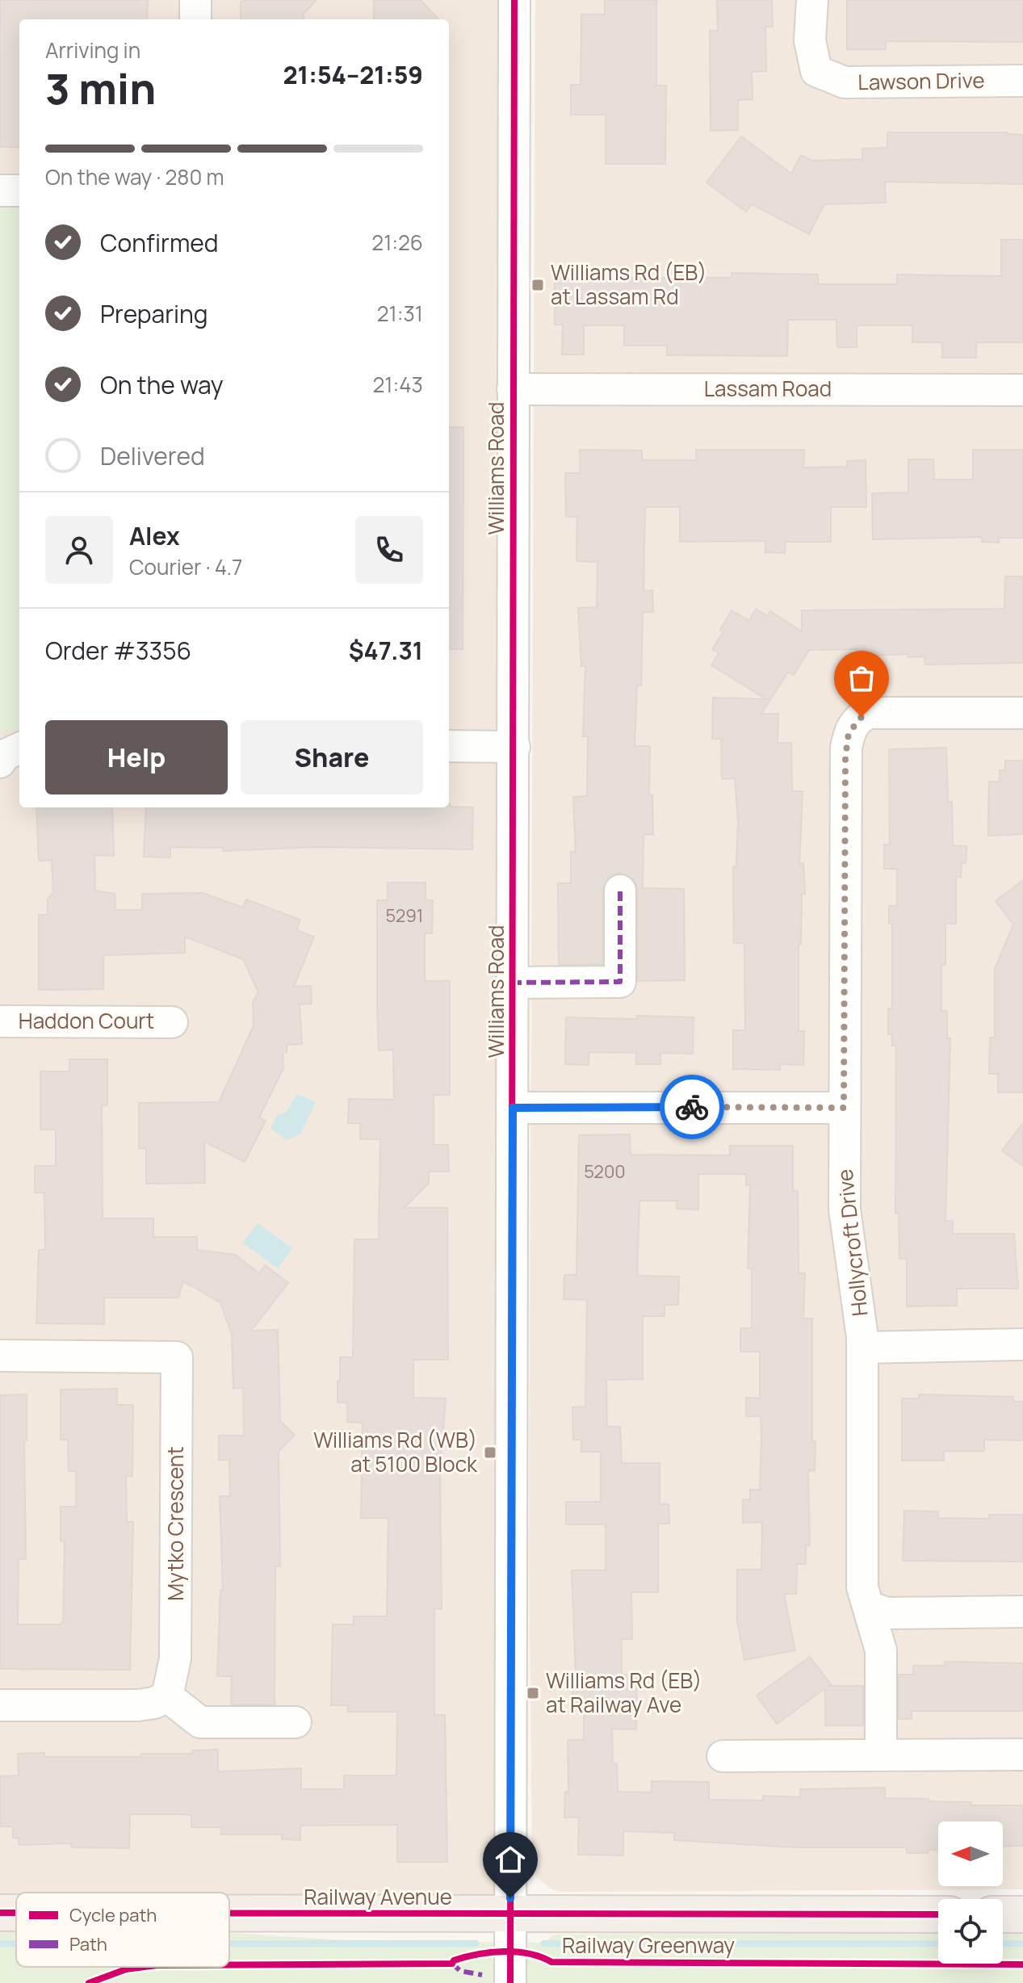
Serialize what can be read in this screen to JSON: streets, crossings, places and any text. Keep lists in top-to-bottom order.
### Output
{
  "streets": {
    "main road": ["Railway Avenue"],
    "street": [
      "Lawson Drive",
      "Lassam Road",
      "Williams Road",
      "Haddon Court",
      "Hollycroft Drive",
      "Mytko Crescent"
    ],
    "cycle path": ["Railway Greenway"]
  },
  "crossings": [
    ["Lassam Road", "Williams Road"],
    ["Williams Road", "Railway Avenue"]
  ],
  "places": {
    "transit": ["Williams Rd (EB) at Lassam Rd", "Williams Rd (WB) at 5100 Block", "Williams Rd (EB) at Railway Ave"]
  },
  "house_numbers": ["5291", "5200"],
  "legend": ["Cycle path", "Path"],
  "north": "left",
  "page": {
    "heading": ["3 min", "Arriving in", "21:54–21:59"],
    "panel": [
      "Alex",
      "Courier · 4.7",
      "Order #3356",
      "$47.31"
    ],
    "bar": "On the way · 280 m",
    "list": [
      ["Confirmed", "21:26"],
      ["Preparing", "21:31"],
      ["On the way", "21:43"],
      "Delivered"
    ],
    "buttons": ["Help", "Share"]
  }
}
